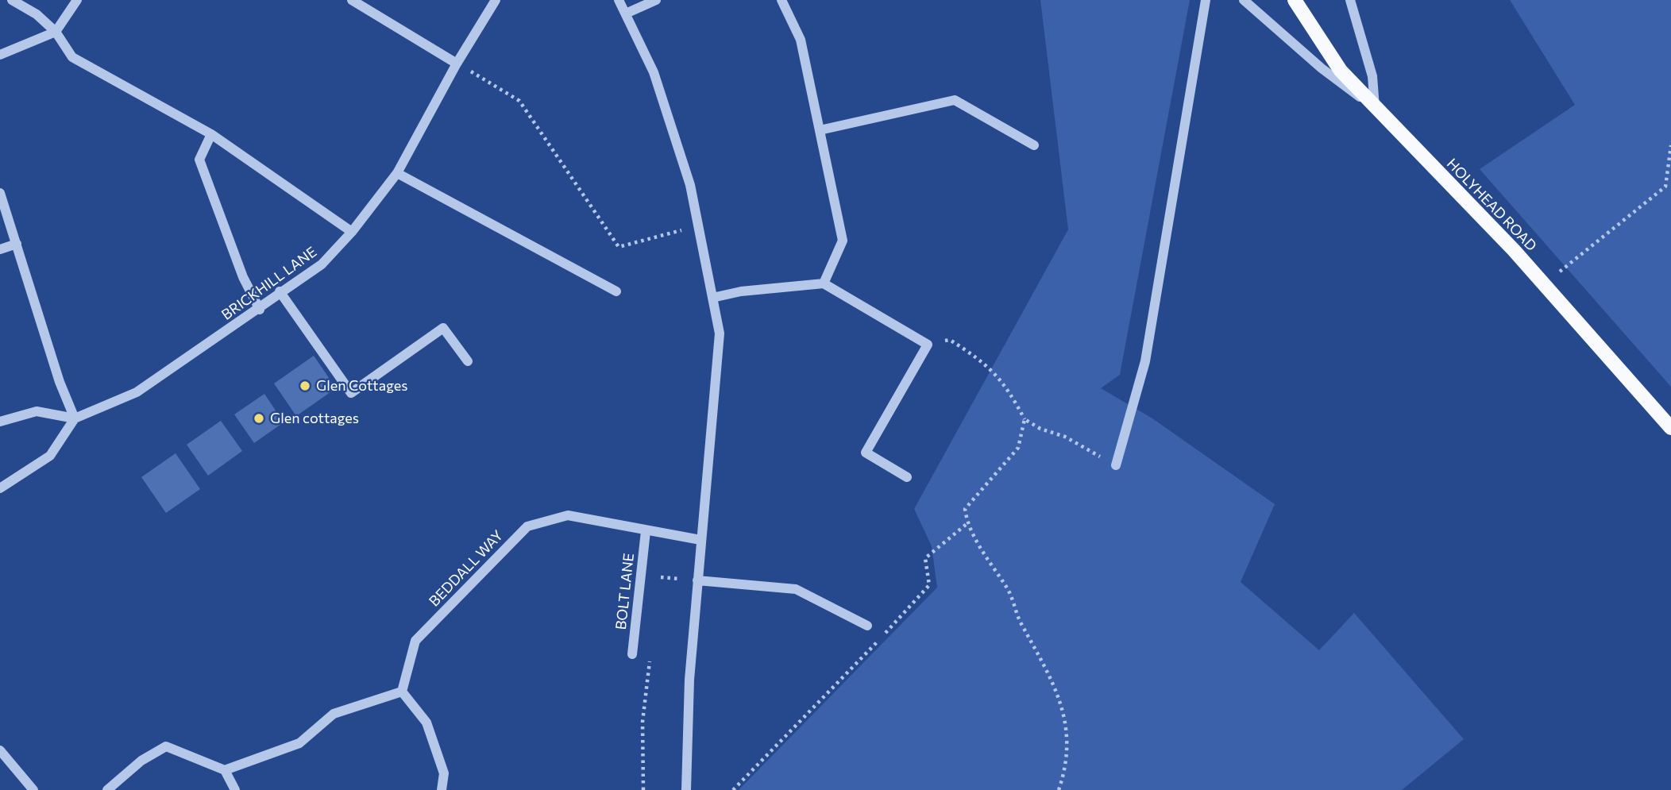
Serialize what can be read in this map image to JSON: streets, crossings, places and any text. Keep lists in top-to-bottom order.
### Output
{
  "streets": {
    "main road": ["HOLYHEAD ROAD"],
    "street": ["BRICKHILL LANE", "BEDDALL WAY", "BOLT LANE"]
  },
  "crossings": [
    ["BEDDALL WAY", "BOLT LANE"]
  ],
  "places": ["Glen Cottages", "Glen cottages"]
}
